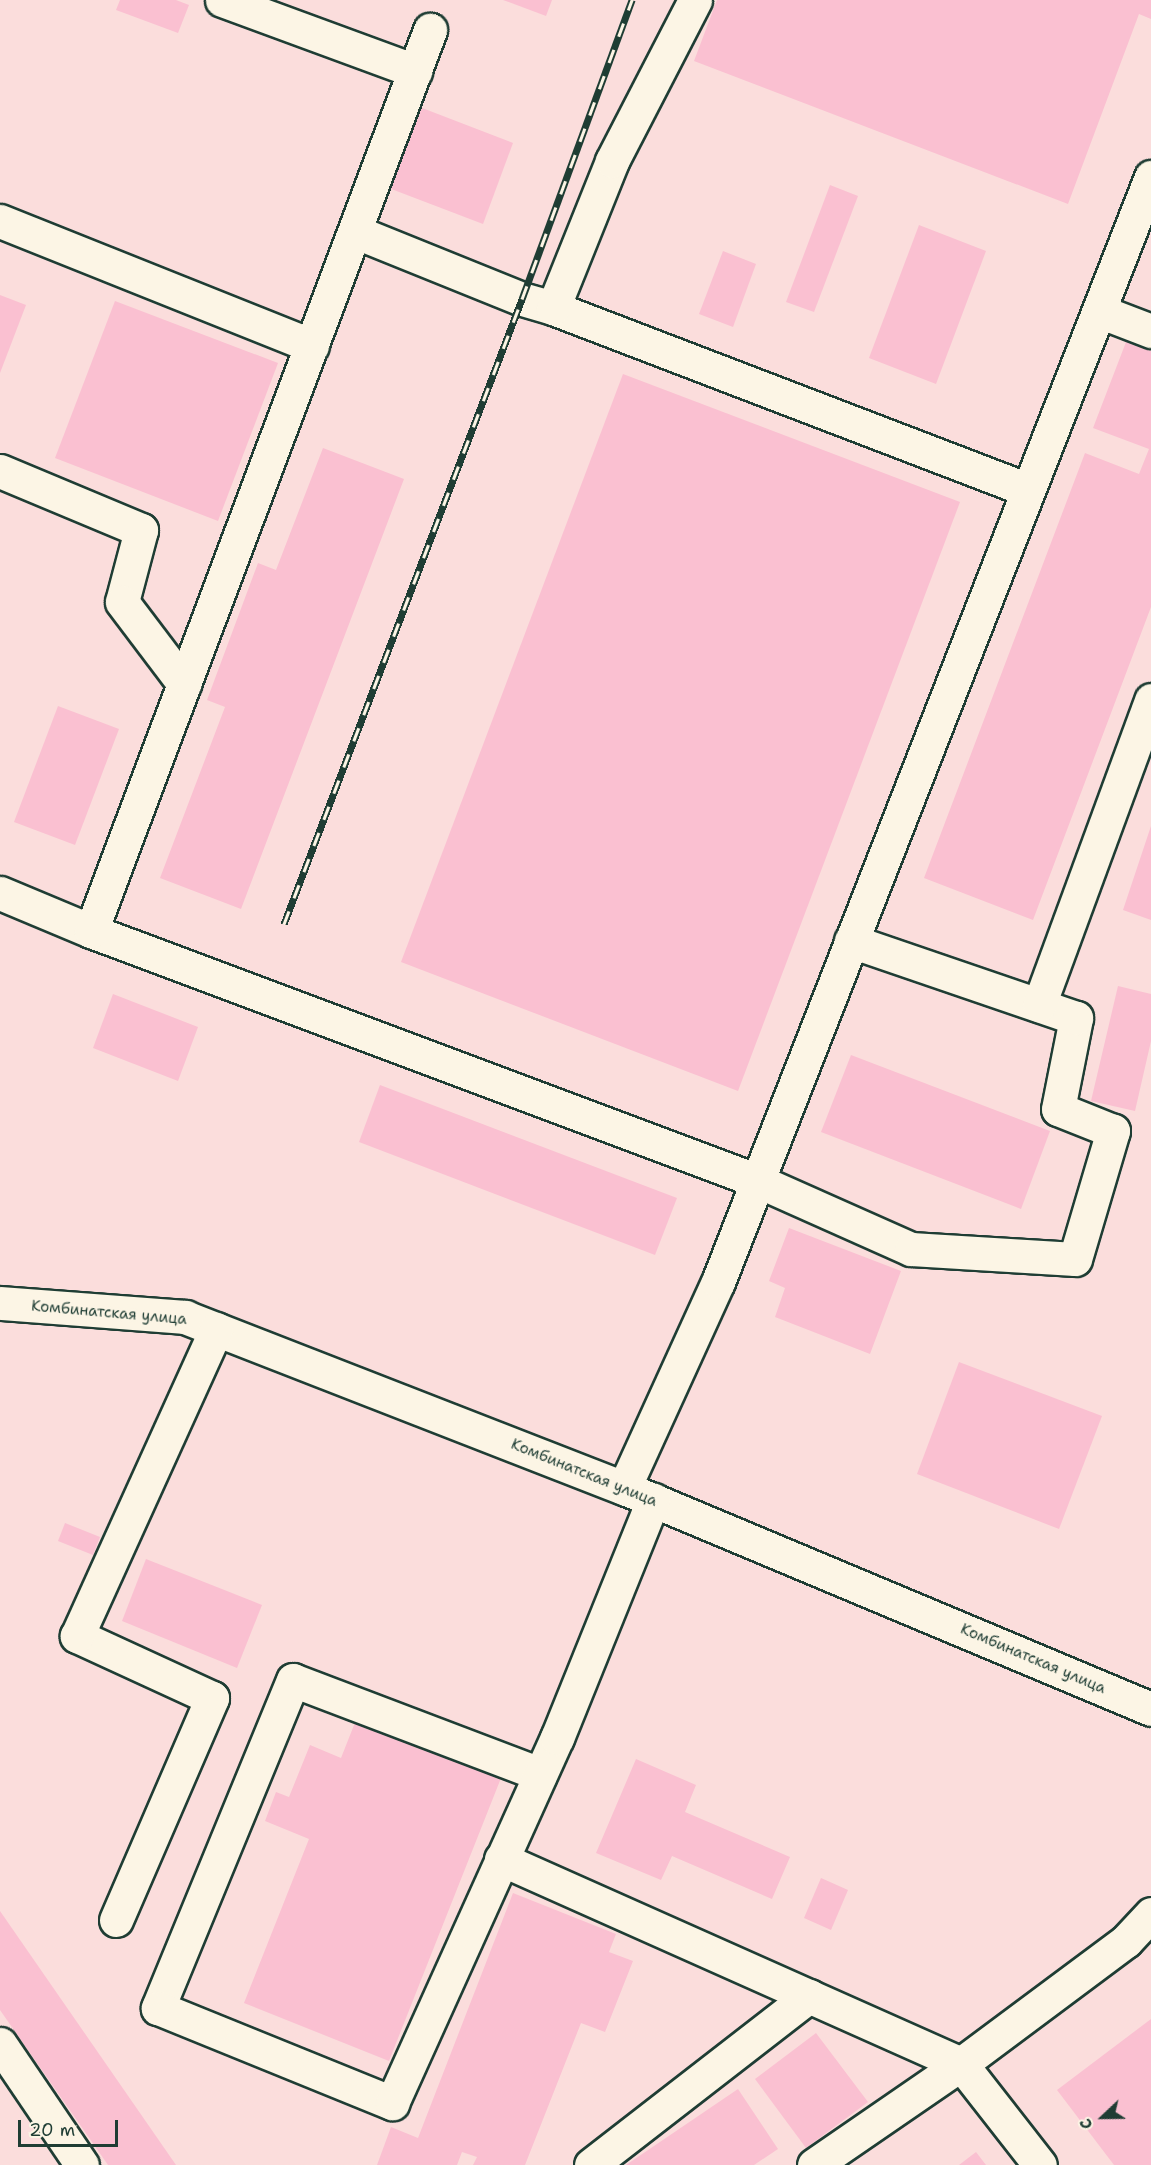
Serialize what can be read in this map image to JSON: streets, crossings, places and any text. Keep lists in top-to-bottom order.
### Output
{
  "streets": {
    "street": ["Комбинатская улица"]
  },
  "scale_bar": "20 m",
  "north": "left"
}
